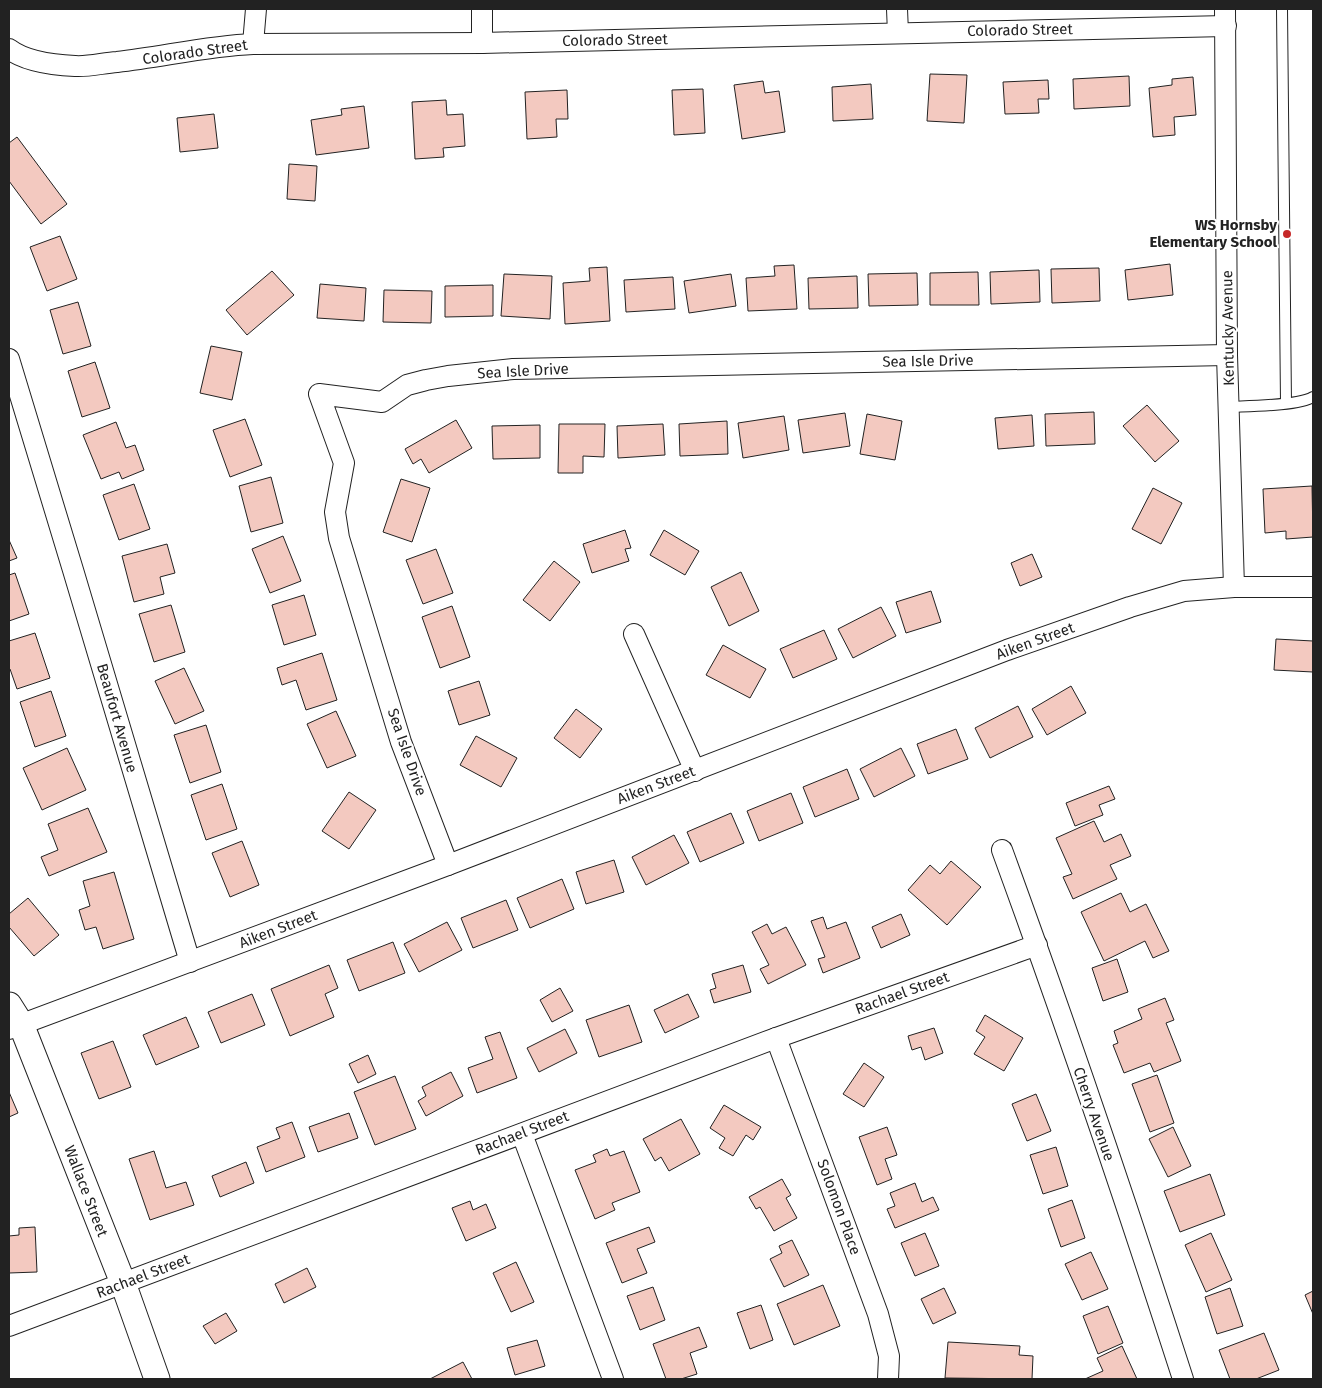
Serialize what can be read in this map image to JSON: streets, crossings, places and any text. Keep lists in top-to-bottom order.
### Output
{
  "streets": {
    "street": [
      "Colorado Street",
      "Kentucky Avenue",
      "Sea Isle Drive",
      "Aiken Street",
      "Beaufort Avenue",
      "Rachael Street",
      "Cherry Avenue",
      "Wallace Street",
      "Solomon Place"
    ]
  },
  "crossings": [
    ["Colorado Street", "Kentucky Avenue"],
    ["Kentucky Avenue", "Sea Isle Drive"],
    ["Kentucky Avenue", "Aiken Street"],
    ["Sea Isle Drive", "Aiken Street"],
    ["Aiken Street", "Beaufort Avenue"],
    ["Aiken Street", "Wallace Street"],
    ["Rachael Street", "Cherry Avenue"],
    ["Rachael Street", "Wallace Street"],
    ["Rachael Street", "Solomon Place"]
  ],
  "places": ["WS Hornsby Elementary School"]
}
